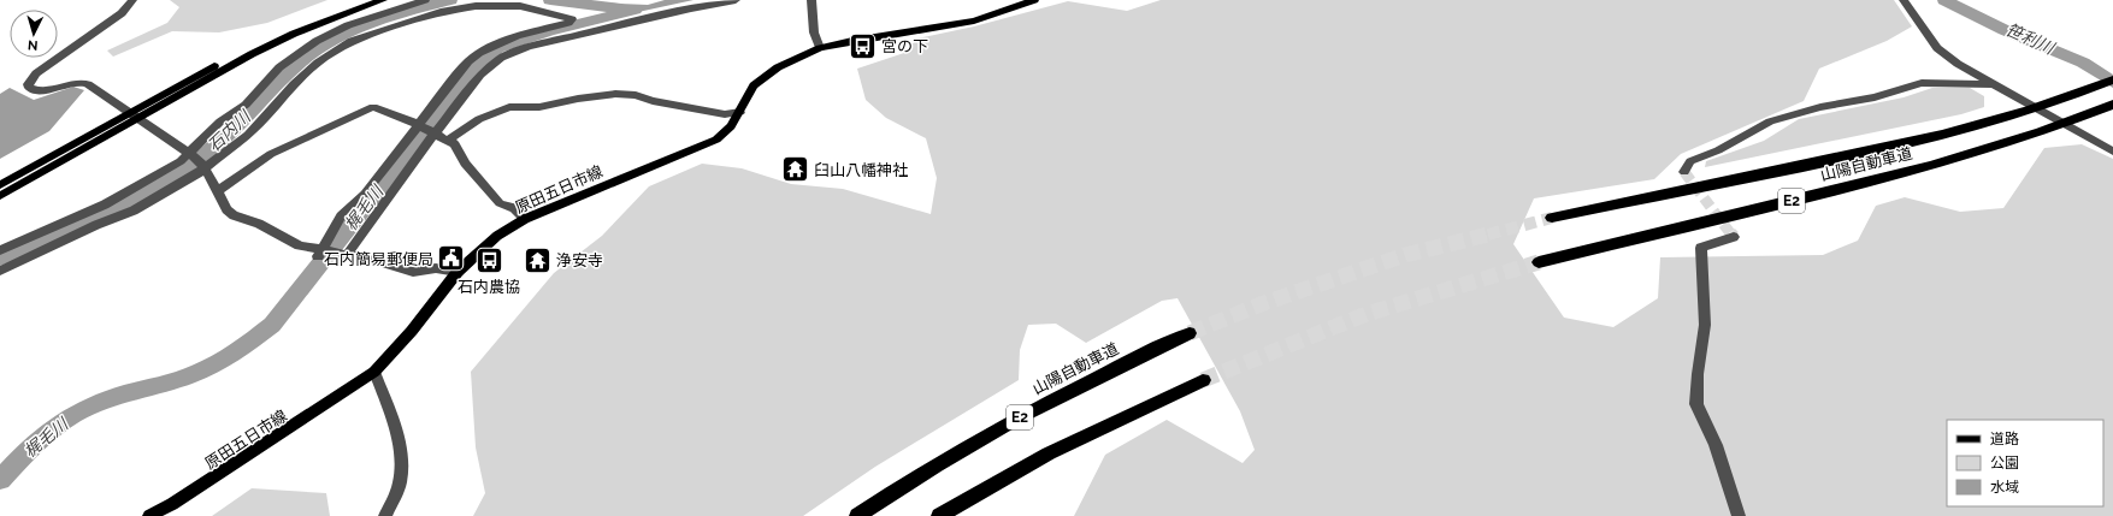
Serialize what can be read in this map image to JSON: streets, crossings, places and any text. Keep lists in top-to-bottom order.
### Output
{
  "streets": {
    "highway": ["山陽自動車道", "E2"],
    "main road": ["原田五日市線"]
  },
  "water": ["笹利川", "石内川", "梶毛川"],
  "places": {
    "bus stop": ["宮の下", "石内農協"],
    "temple": ["臼山八幡神社", "浄安寺"],
    "public building": ["石内簡易郵便局"]
  },
  "legend": ["道路", "公園", "水域"],
  "north": "bottom"
}
